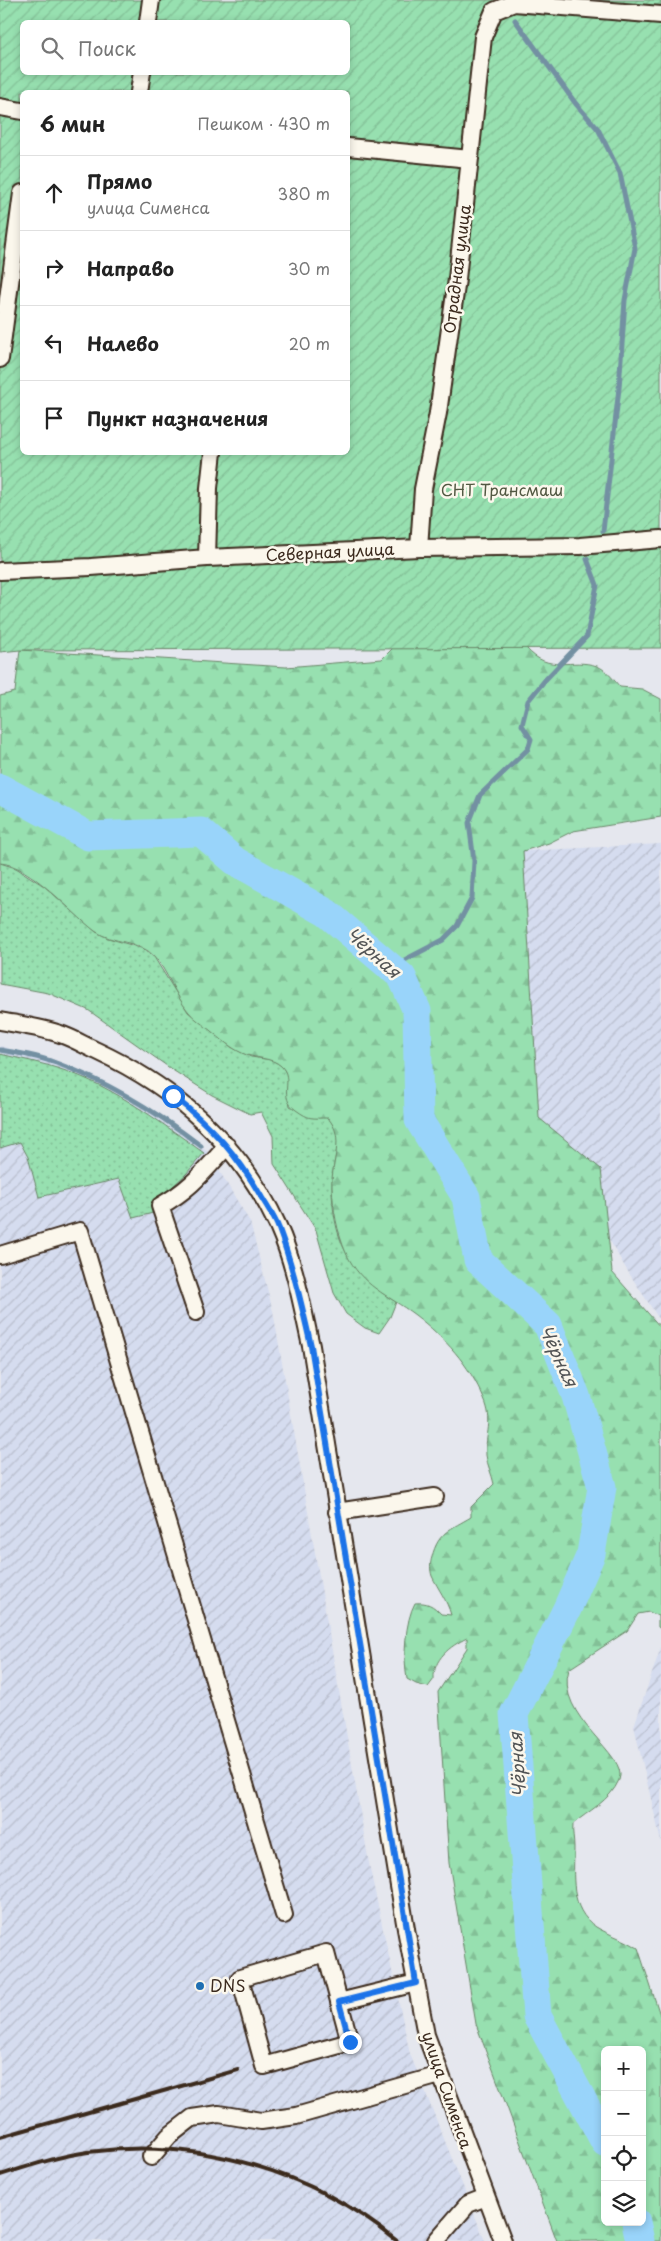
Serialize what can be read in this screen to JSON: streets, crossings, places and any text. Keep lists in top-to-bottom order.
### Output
{
  "streets": {
    "street": ["Отрадная улица", "Северная улица", "улица Сименса"]
  },
  "crossings": [
    ["Отрадная улица", "Северная улица"]
  ],
  "water": ["Чёрная"],
  "parks": ["СНТ Трансмаш"],
  "places": ["DNS"],
  "page": {
    "search": "Поиск",
    "heading": ["6 мин", "Пешком · 430 m"],
    "list": [
      ["Прямо", "улица Сименса", "380 m"],
      ["Направо", "30 m"],
      ["Налево", "20 m"],
      "Пункт назначения"
    ],
    "map_buttons": ["+", "−"]
  }
}
